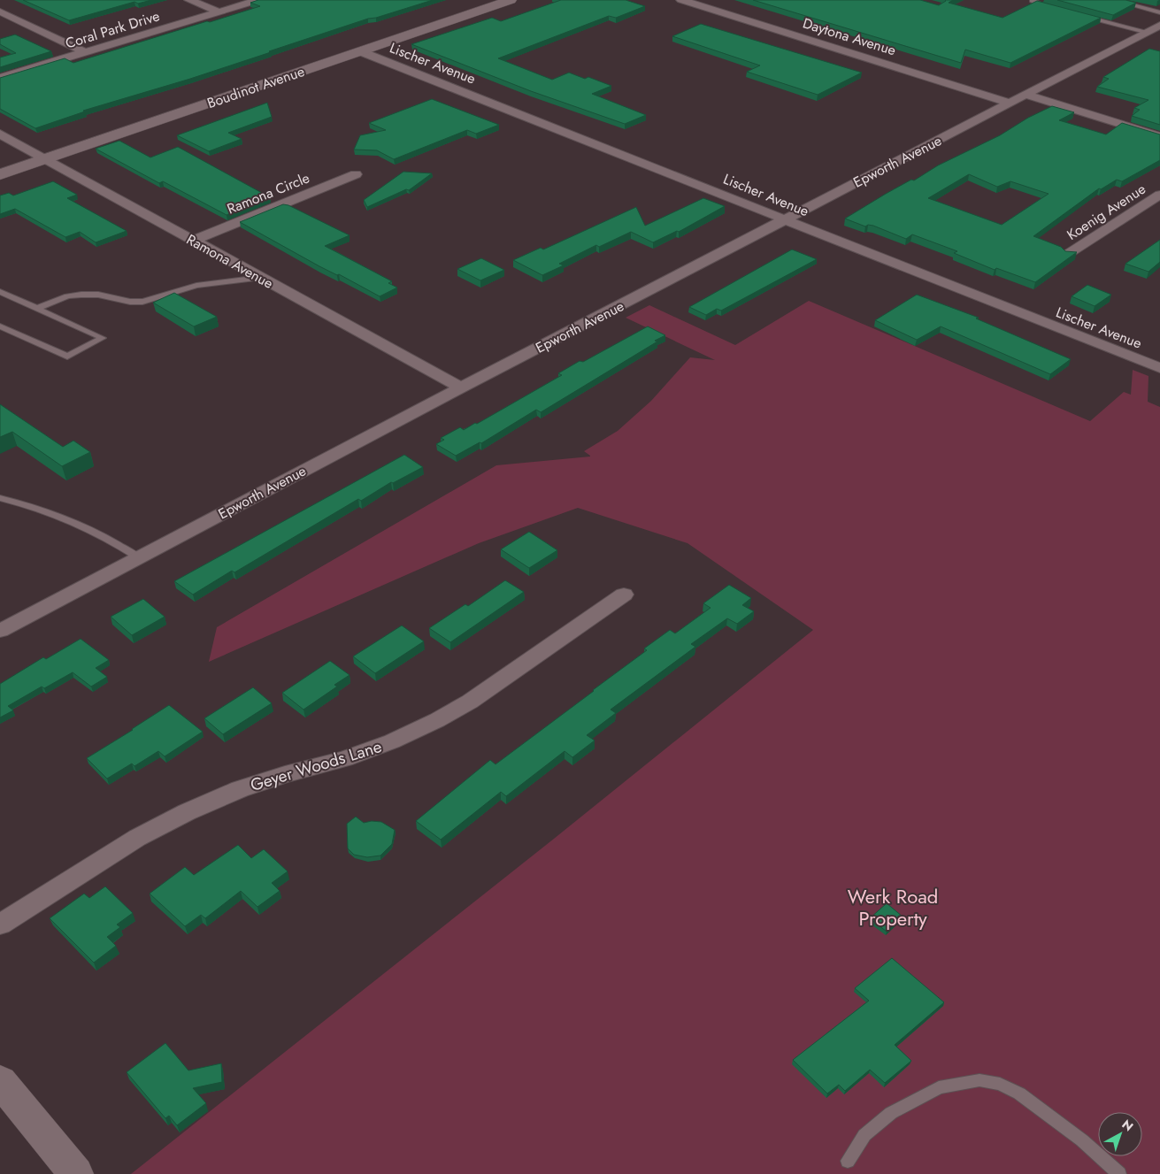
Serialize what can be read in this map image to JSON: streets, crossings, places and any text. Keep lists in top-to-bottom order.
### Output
{
  "streets": {
    "street": [
      "Coral Park Drive",
      "Daytona Avenue",
      "Lischer Avenue",
      "Boudinot Avenue",
      "Epworth Avenue",
      "Ramona Circle",
      "Koenig Avenue",
      "Ramona Avenue",
      "Geyer Woods Lane"
    ]
  },
  "crossings": [
    ["Daytona Avenue", "Epworth Avenue"],
    ["Lischer Avenue", "Boudinot Avenue"],
    ["Lischer Avenue", "Epworth Avenue"],
    ["Boudinot Avenue", "Ramona Avenue"],
    ["Epworth Avenue", "Ramona Avenue"],
    ["Ramona Circle", "Ramona Avenue"]
  ],
  "parks": ["Werk Road Property"],
  "north": "top right"
}
